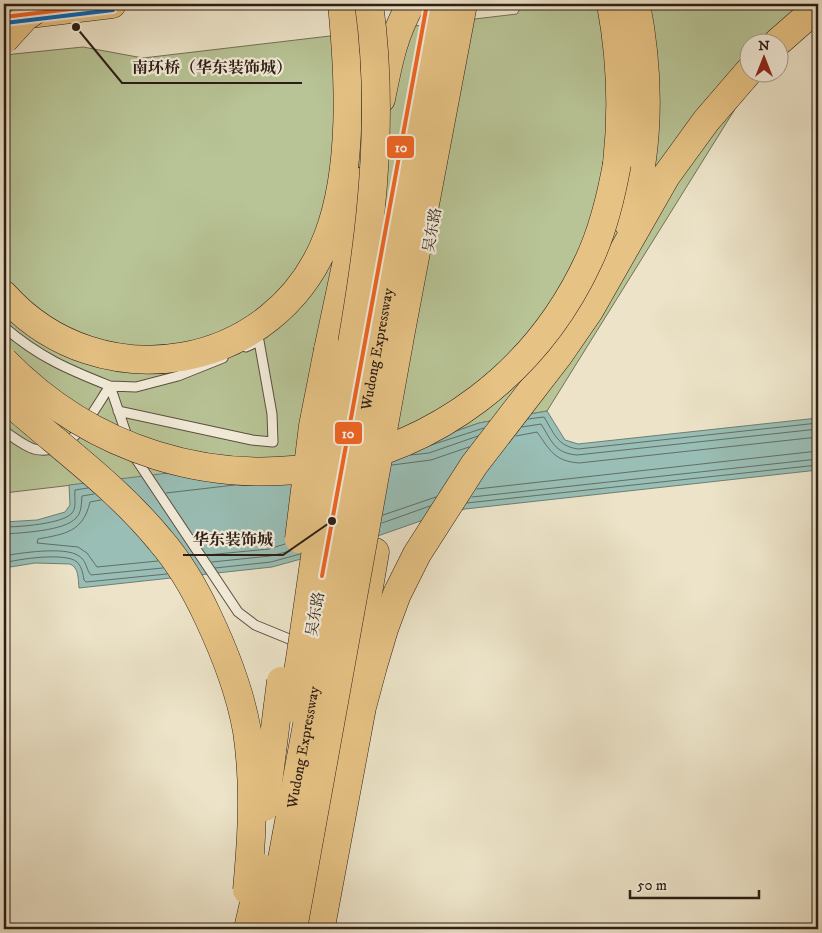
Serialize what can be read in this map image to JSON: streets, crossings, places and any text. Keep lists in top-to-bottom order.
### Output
{
  "streets": {
    "main road": ["吴东路", "Wudong Expressway"]
  },
  "places": ["南环桥（华东装饰城）", "华东装饰城"],
  "lines": ["transit line 10"],
  "scale_bar": "50 m",
  "north": "top"
}
